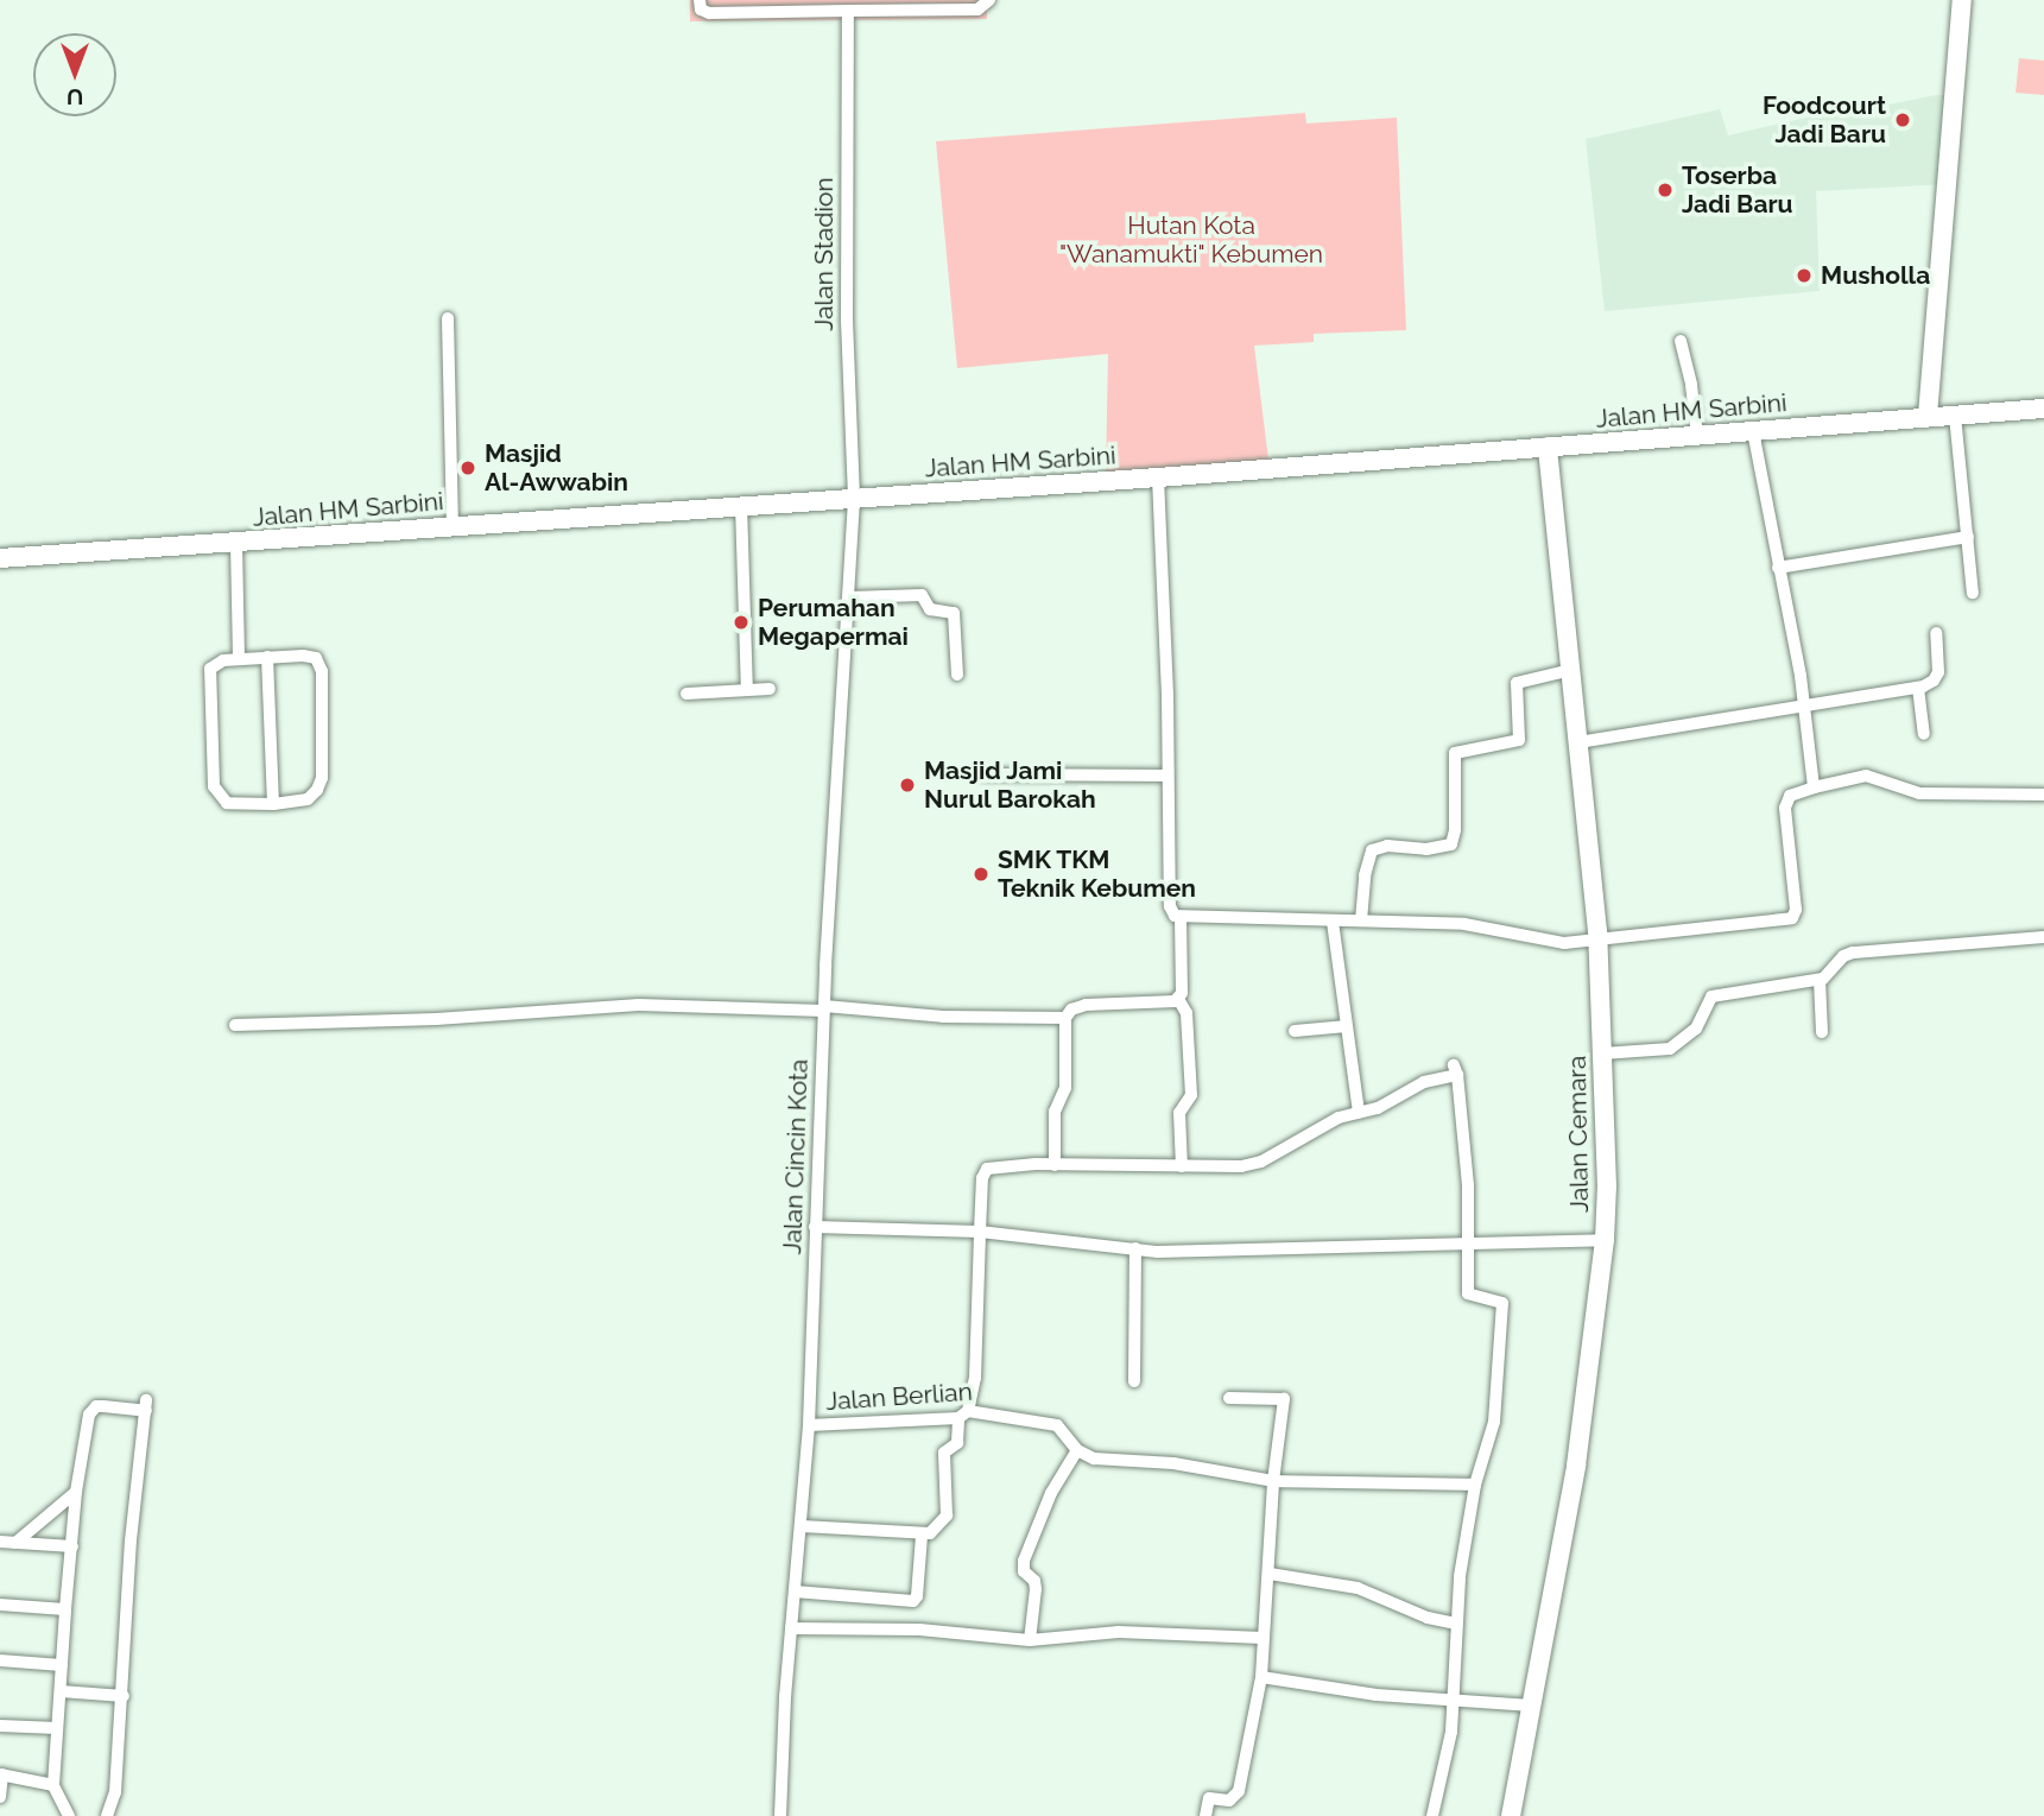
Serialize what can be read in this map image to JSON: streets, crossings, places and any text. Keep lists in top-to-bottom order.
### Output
{
  "streets": {
    "main road": ["Jalan HM Sarbini", "Jalan Cemara"],
    "street": ["Jalan Stadion", "Jalan Cincin Kota", "Jalan Berlian"]
  },
  "crossings": [
    ["Jalan Stadion", "Jalan HM Sarbini"],
    ["Jalan Stadion", "Jalan Cincin Kota"],
    ["Jalan HM Sarbini", "Jalan Cemara"],
    ["Jalan HM Sarbini", "Jalan Cincin Kota"],
    ["Jalan Cincin Kota", "Jalan Berlian"]
  ],
  "parks": ["Hutan Kota \"Wanamukti\" Kebumen"],
  "places": [
    "Foodcourt Jadi Baru",
    "Toserba Jadi Baru",
    "Musholla",
    "Masjid Al-Awwabin",
    "Perumahan Megapermai",
    "Masjid Jami Nurul Barokah",
    "SMK TKM Teknik Kebumen"
  ],
  "north": "bottom"
}
